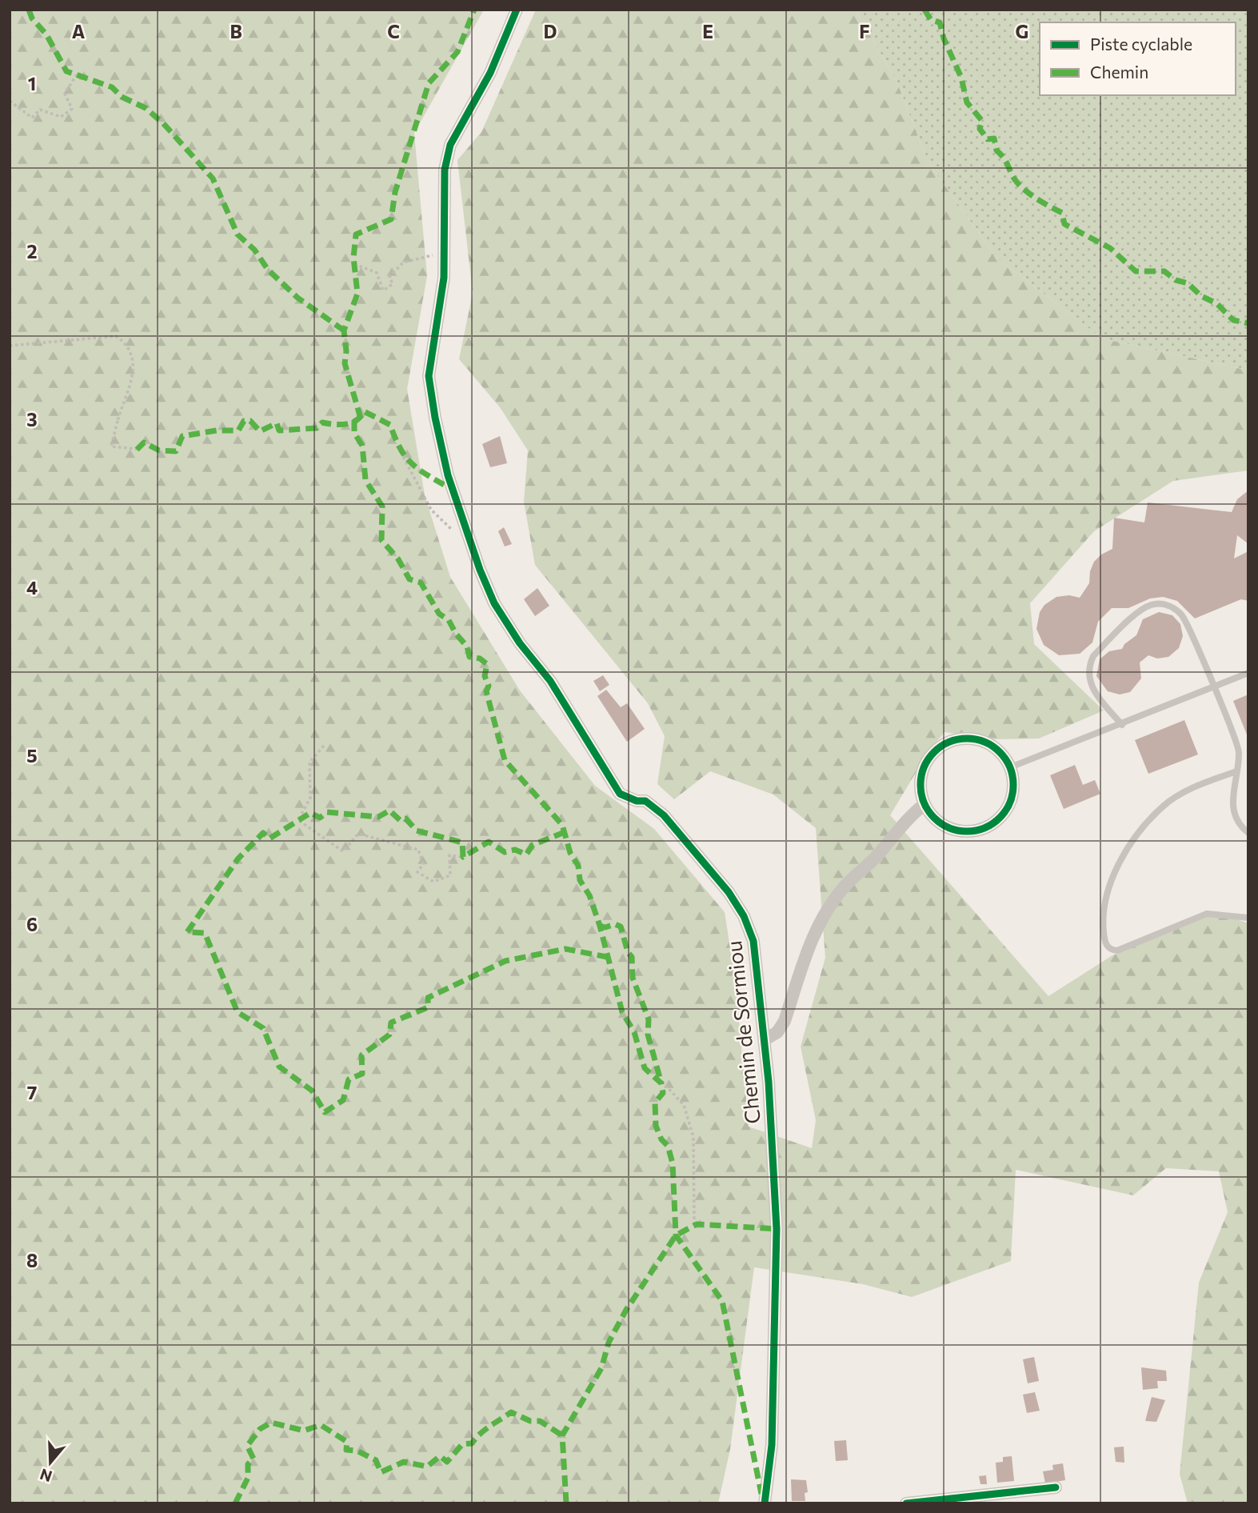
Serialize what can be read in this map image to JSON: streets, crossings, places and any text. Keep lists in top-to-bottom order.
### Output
{
  "streets": {
    "street": ["Chemin de Sormiou"]
  },
  "legend": ["Piste cyclable", "Chemin"],
  "north": "bottom",
  "grid": {
    "columns": [
      "A",
      "B",
      "C",
      "D",
      "E",
      "F",
      "G"
    ],
    "rows": [
      "1",
      "2",
      "3",
      "4",
      "5",
      "6",
      "7",
      "8"
    ]
  }
}
